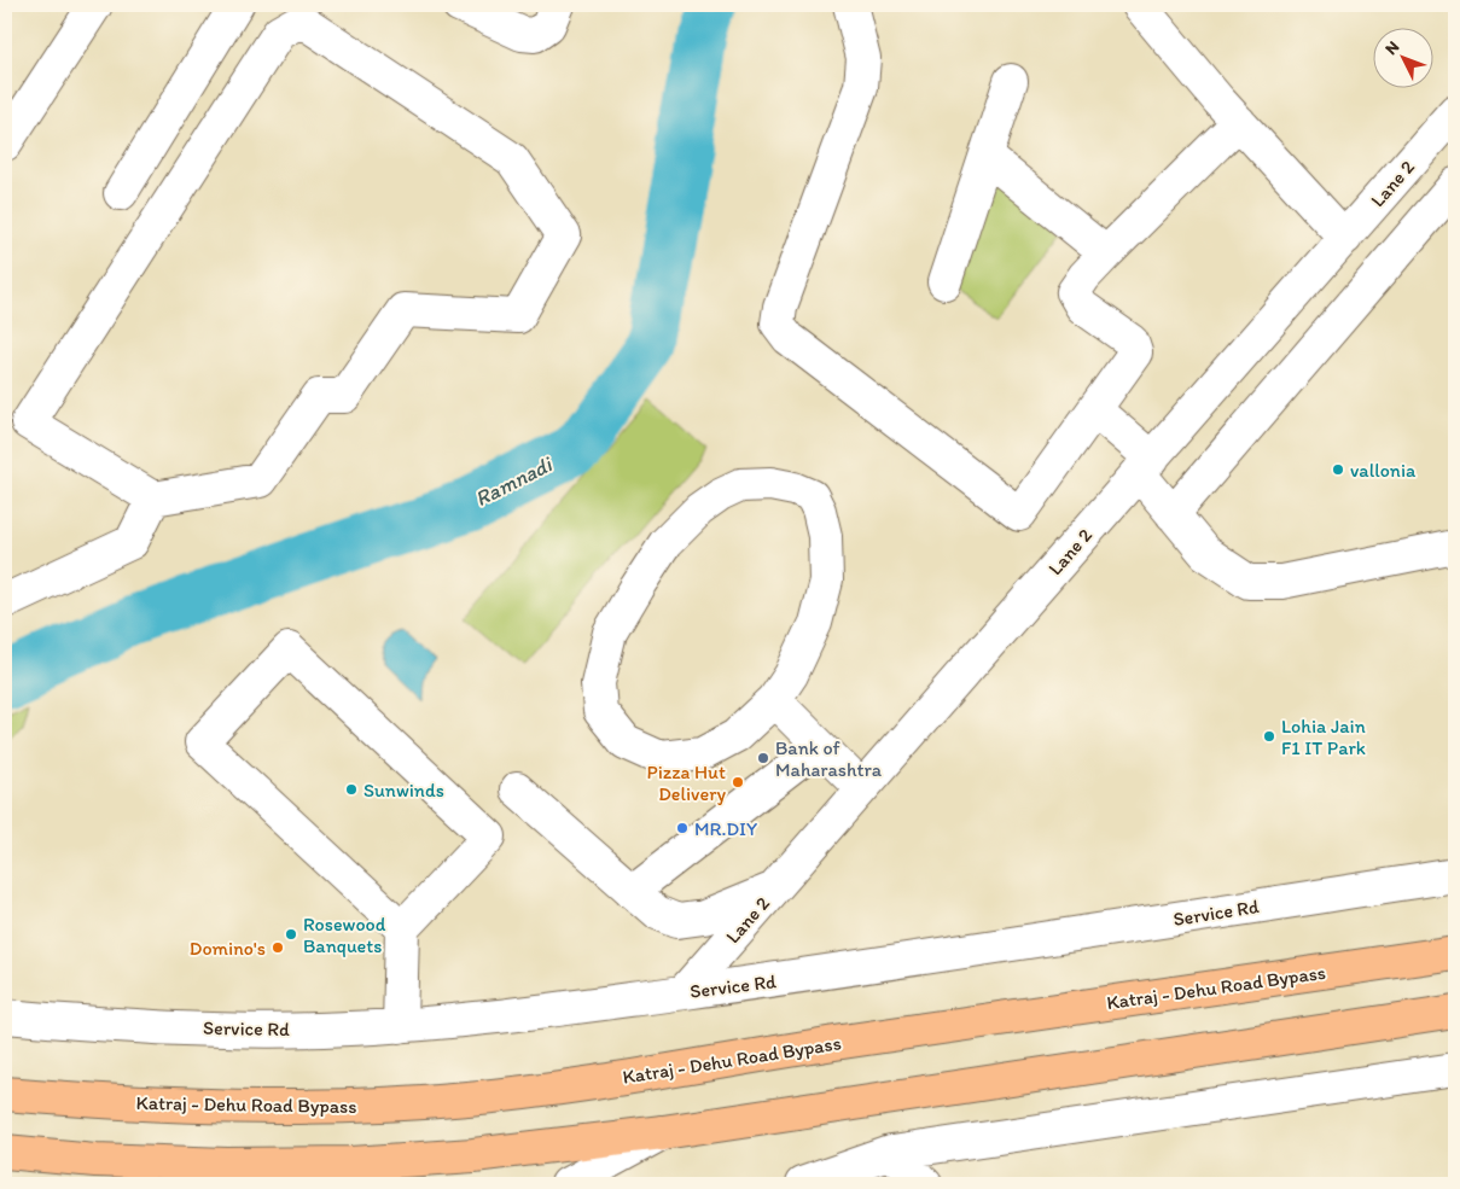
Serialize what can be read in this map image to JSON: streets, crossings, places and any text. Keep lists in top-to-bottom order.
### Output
{
  "streets": {
    "highway": ["Katraj - Dehu Road Bypass"],
    "street": ["Lane 2", "Service Rd"]
  },
  "crossings": [
    ["Lane 2", "Service Rd"]
  ],
  "water": ["Ramnadi"],
  "places": [
    "vallonia",
    "Lohia Jain F1 IT Park",
    "Bank of Maharashtra",
    "Pizza Hut Delivery",
    "Sunwinds",
    "MR.DIY",
    "Rosewood Banquets",
    "Domino's"
  ],
  "north": "top left"
}
